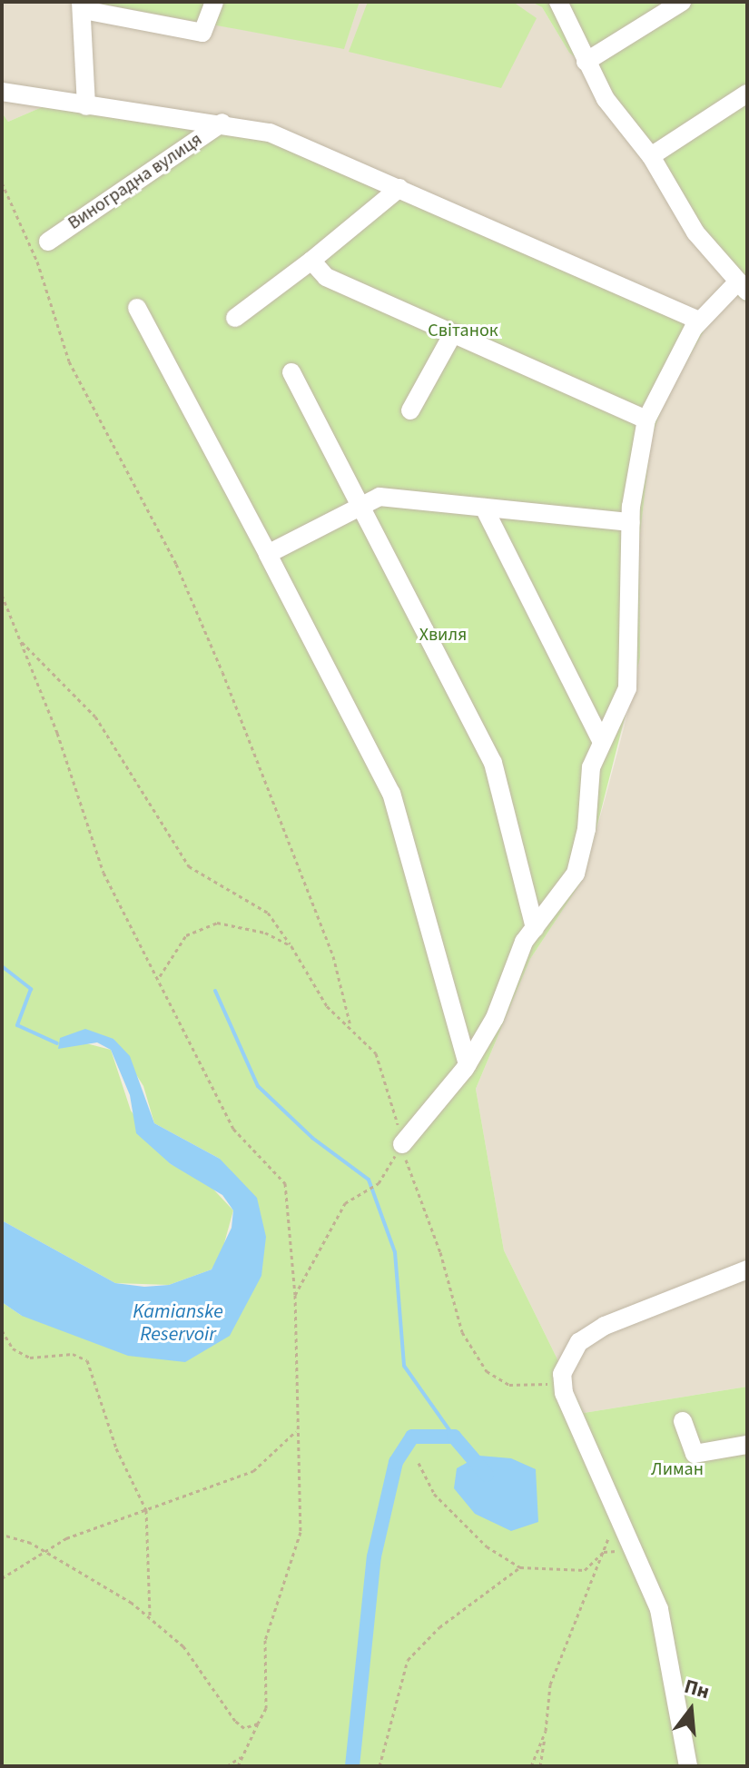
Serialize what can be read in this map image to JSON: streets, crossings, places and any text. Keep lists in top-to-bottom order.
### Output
{
  "streets": {
    "street": ["Виноградна вулиця"]
  },
  "water": ["Kamianske Reservoir"],
  "parks": ["Світанок", "Хвиля", "Лиман"],
  "north": "top"
}
